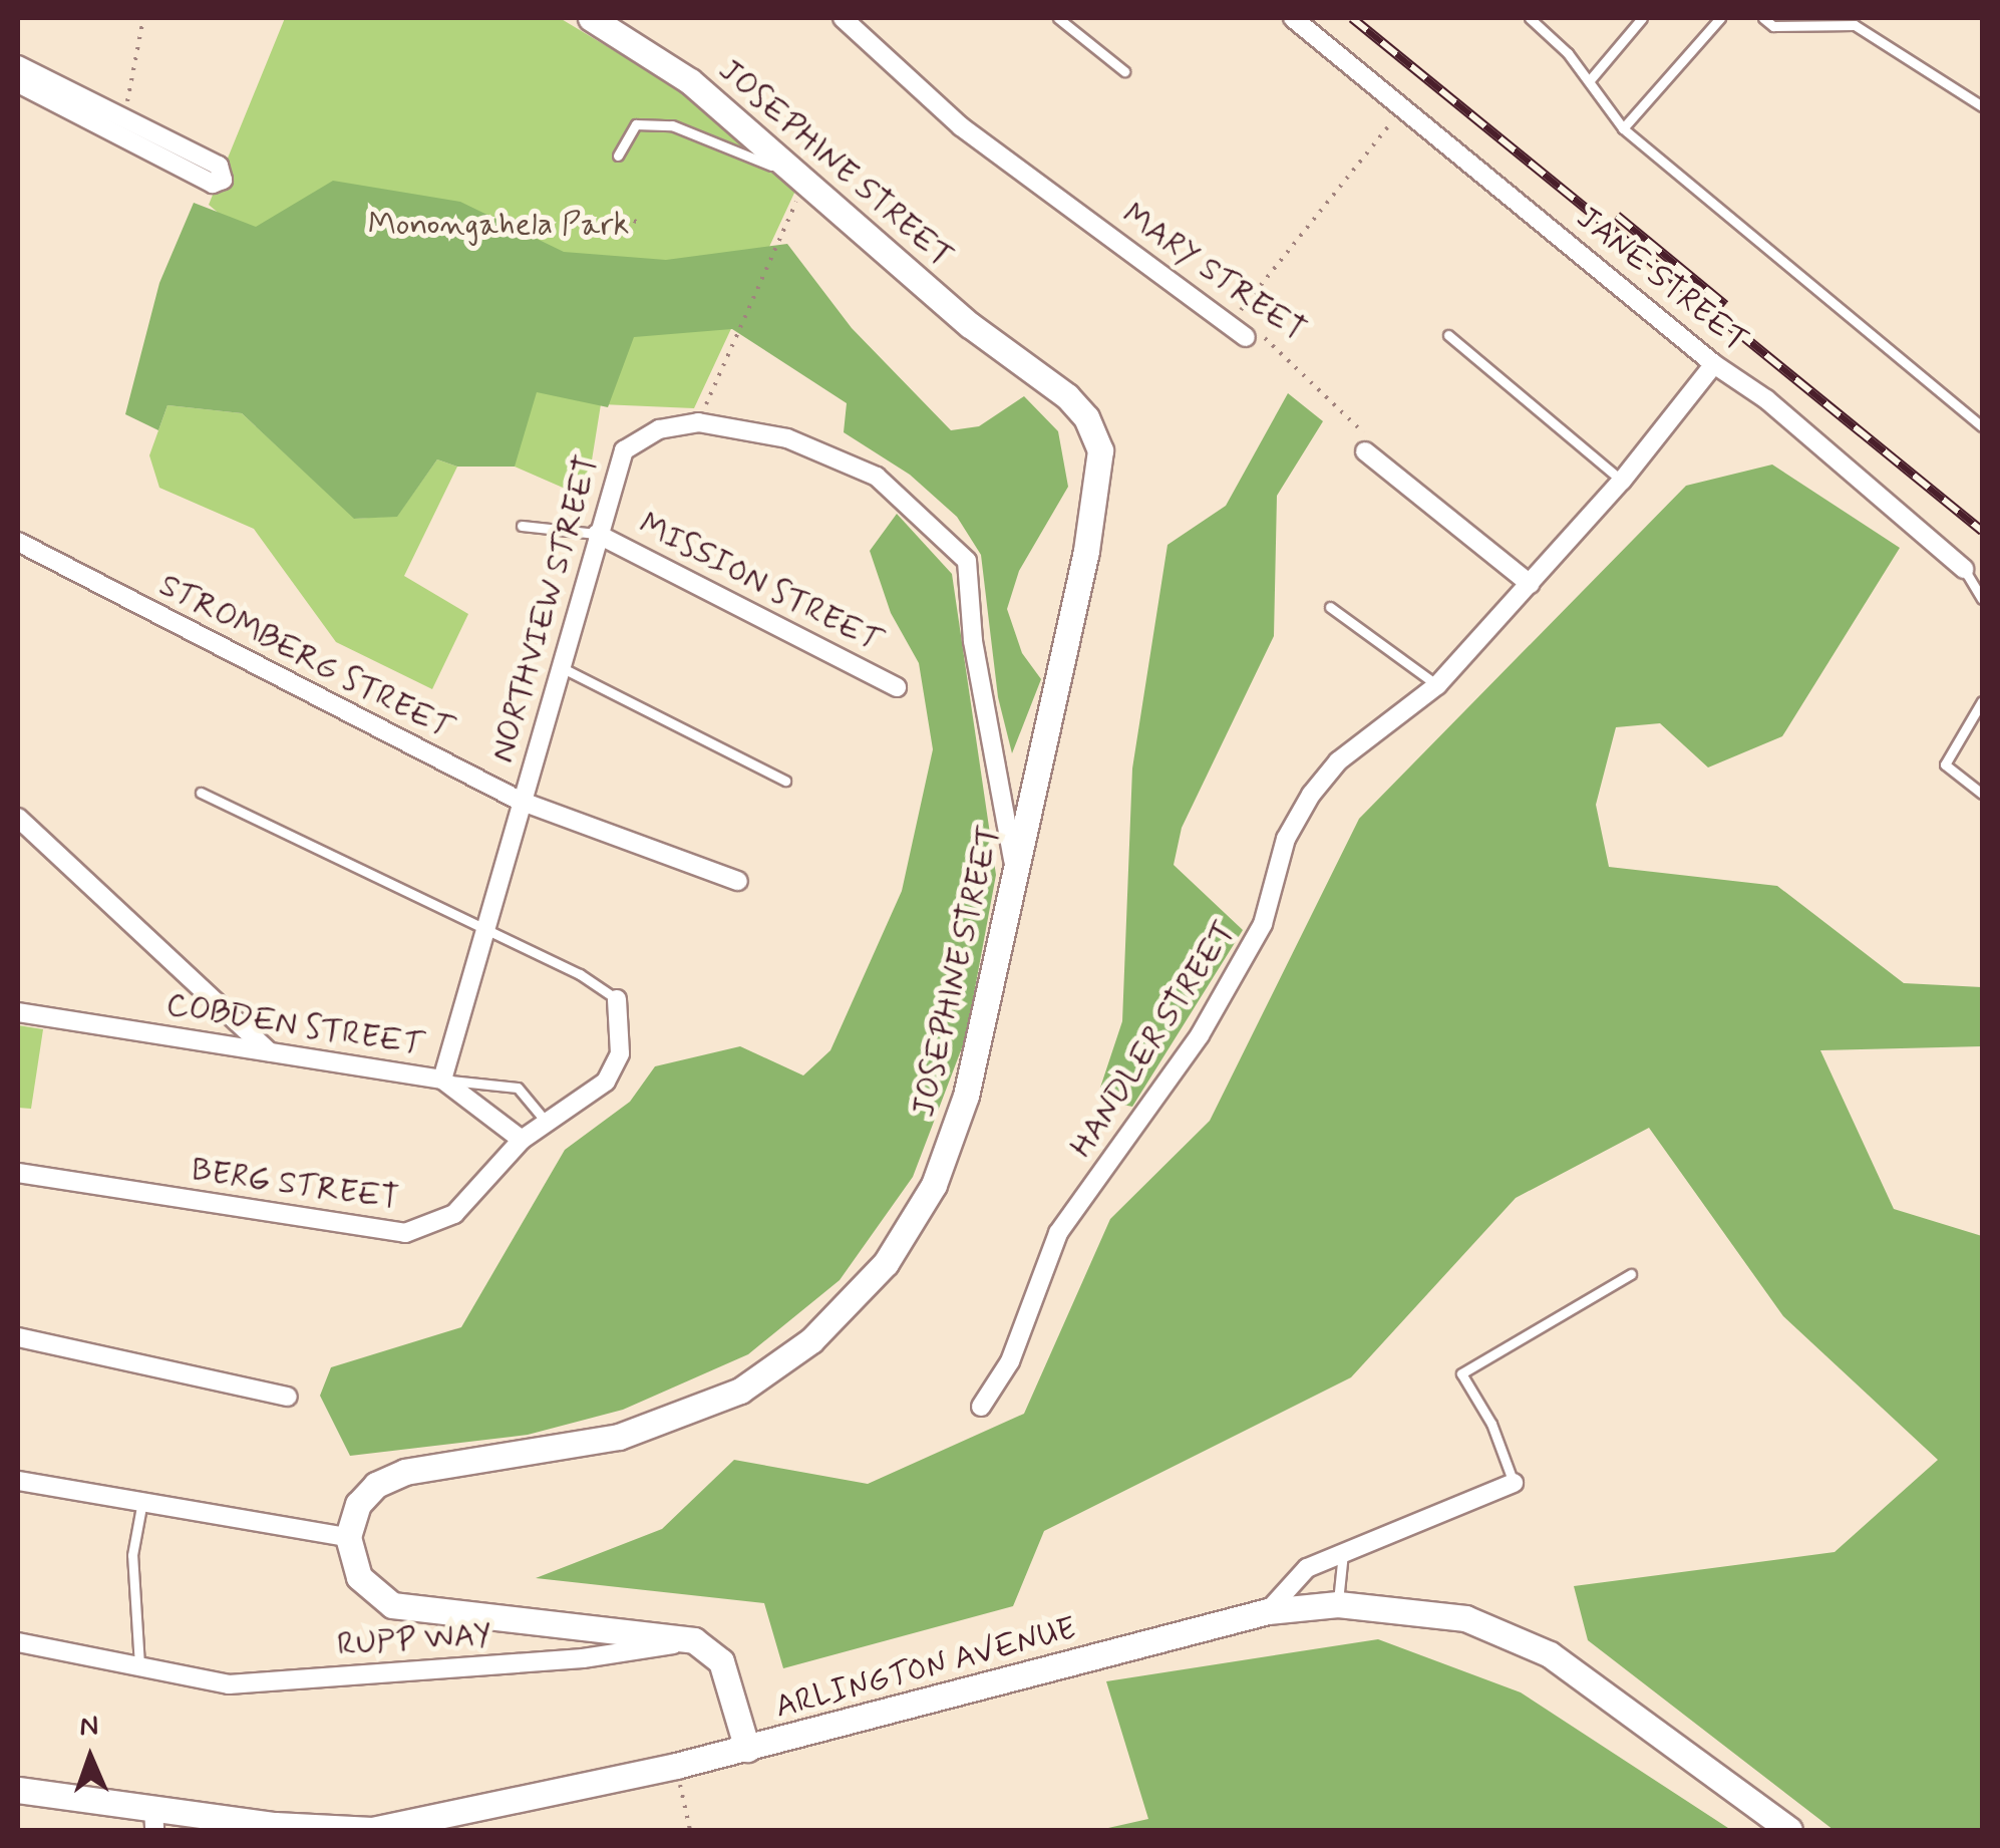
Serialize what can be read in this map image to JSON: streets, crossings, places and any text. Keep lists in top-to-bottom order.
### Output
{
  "streets": {
    "street": [
      "JOSEPHINE STREET",
      "MARY STREET",
      "JANE STREET",
      "MISSION STREET",
      "NORTHVIEW STREET",
      "STROMBERG STREET",
      "COBDEN STREET",
      "HANDLER STREET",
      "BERG STREET",
      "RUPP WAY",
      "ARLINGTON AVENUE"
    ]
  },
  "crossings": [
    ["JOSEPHINE STREET", "NORTHVIEW STREET"],
    ["JANE STREET", "HANDLER STREET"],
    ["MISSION STREET", "NORTHVIEW STREET"],
    ["NORTHVIEW STREET", "STROMBERG STREET"],
    ["NORTHVIEW STREET", "COBDEN STREET"],
    ["COBDEN STREET", "BERG STREET"]
  ],
  "parks": ["Monongahela Park"],
  "north": "top"
}
